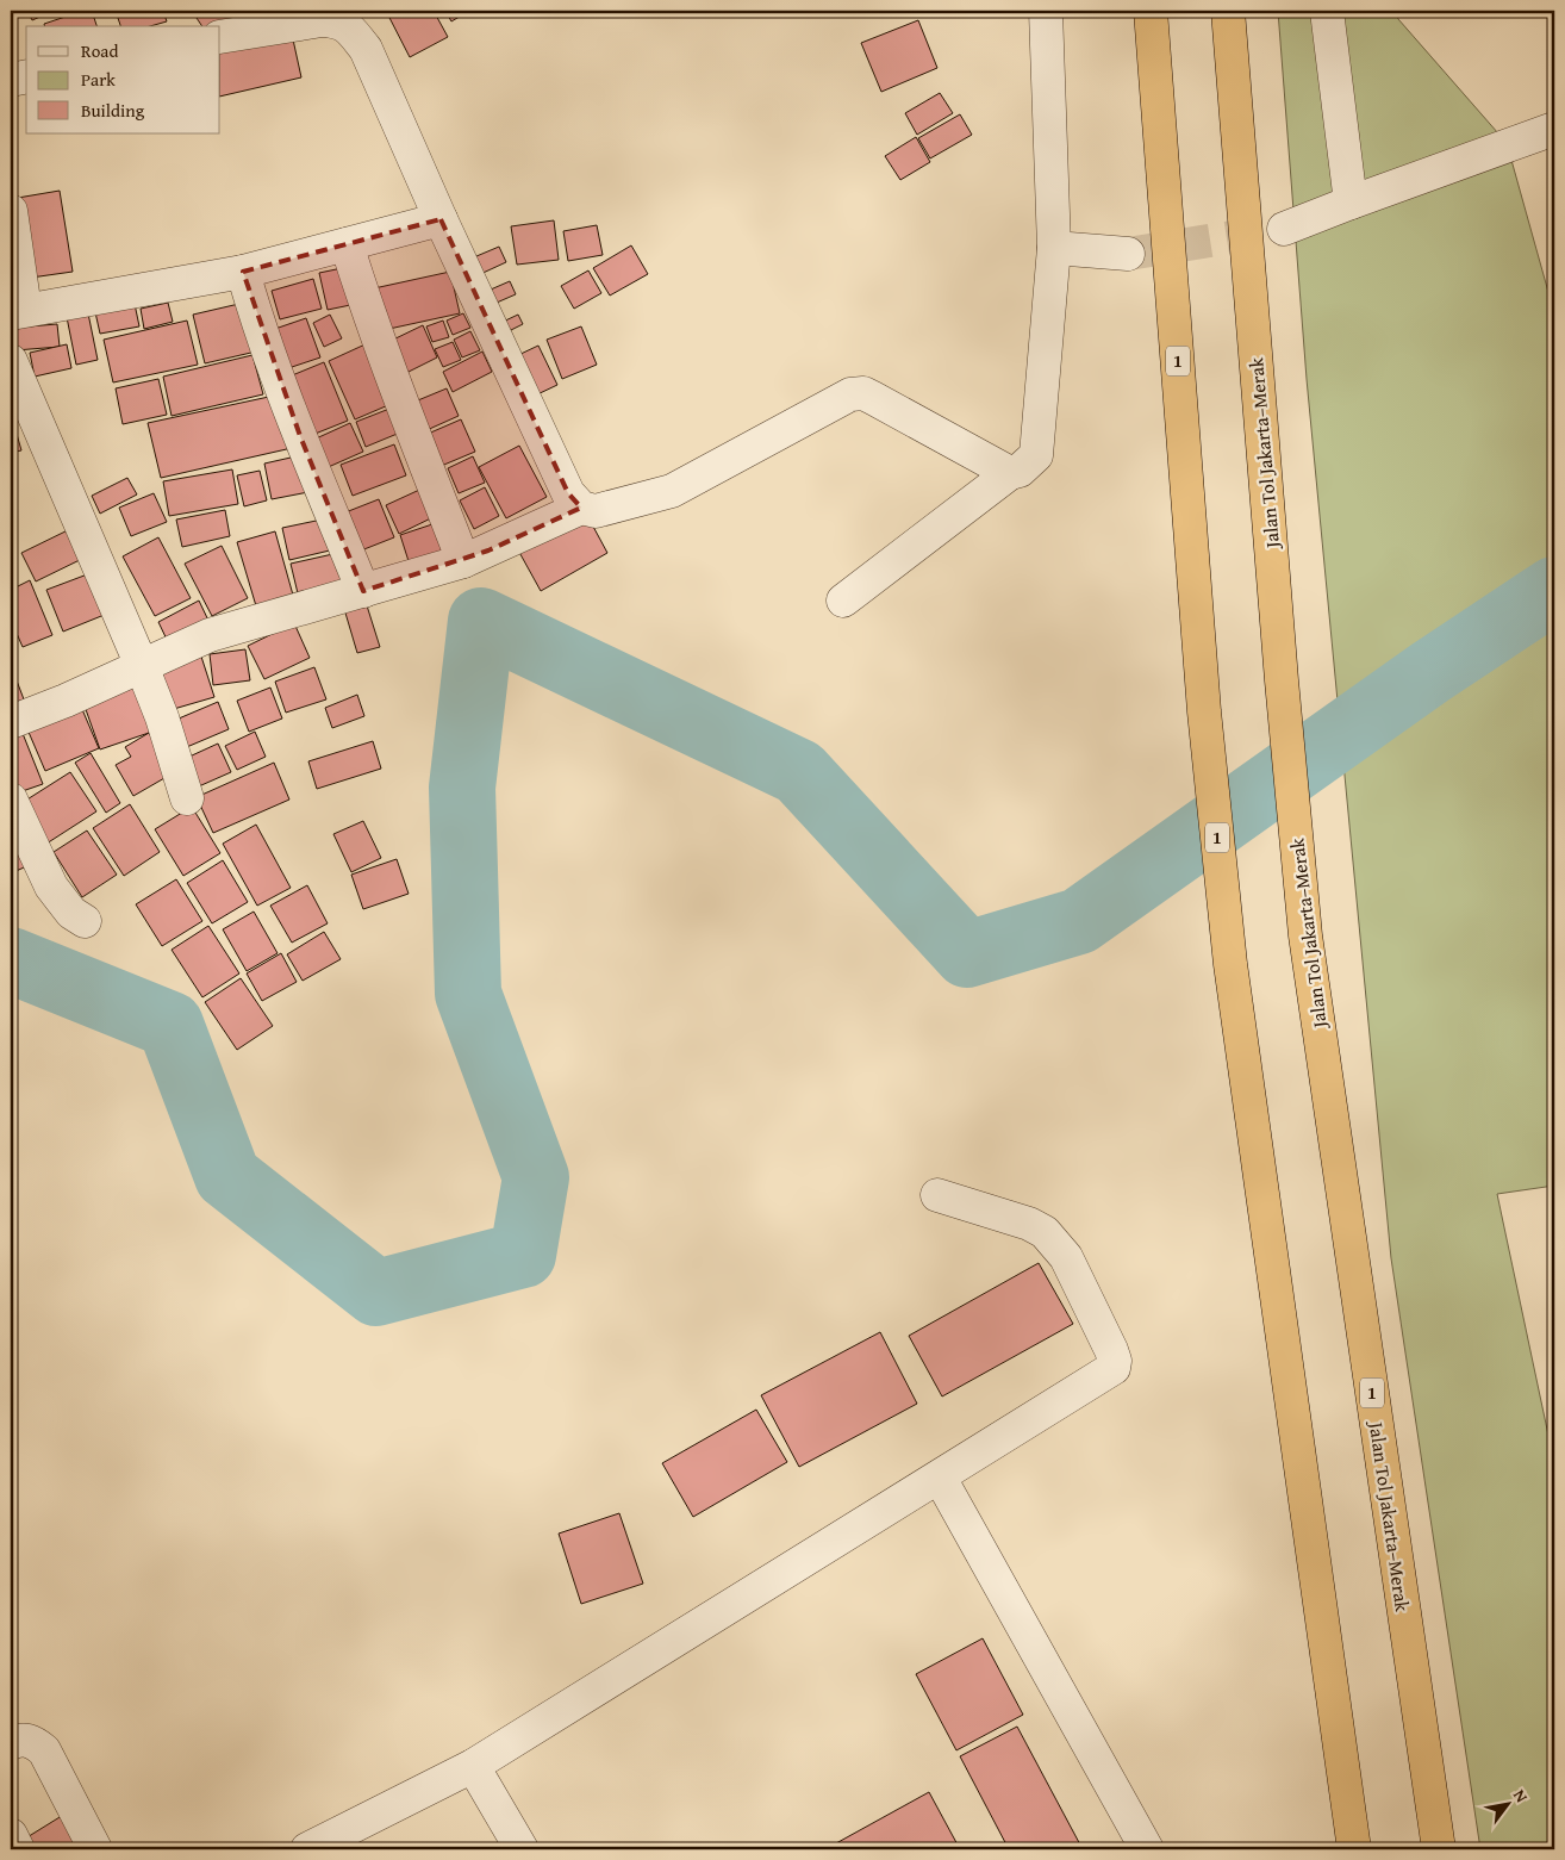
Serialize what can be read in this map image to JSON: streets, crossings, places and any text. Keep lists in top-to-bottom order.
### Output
{
  "streets": {
    "highway": ["1", "Jalan Tol Jakarta–Merak"]
  },
  "legend": ["Road", "Park", "Building"],
  "north": "top right"
}
